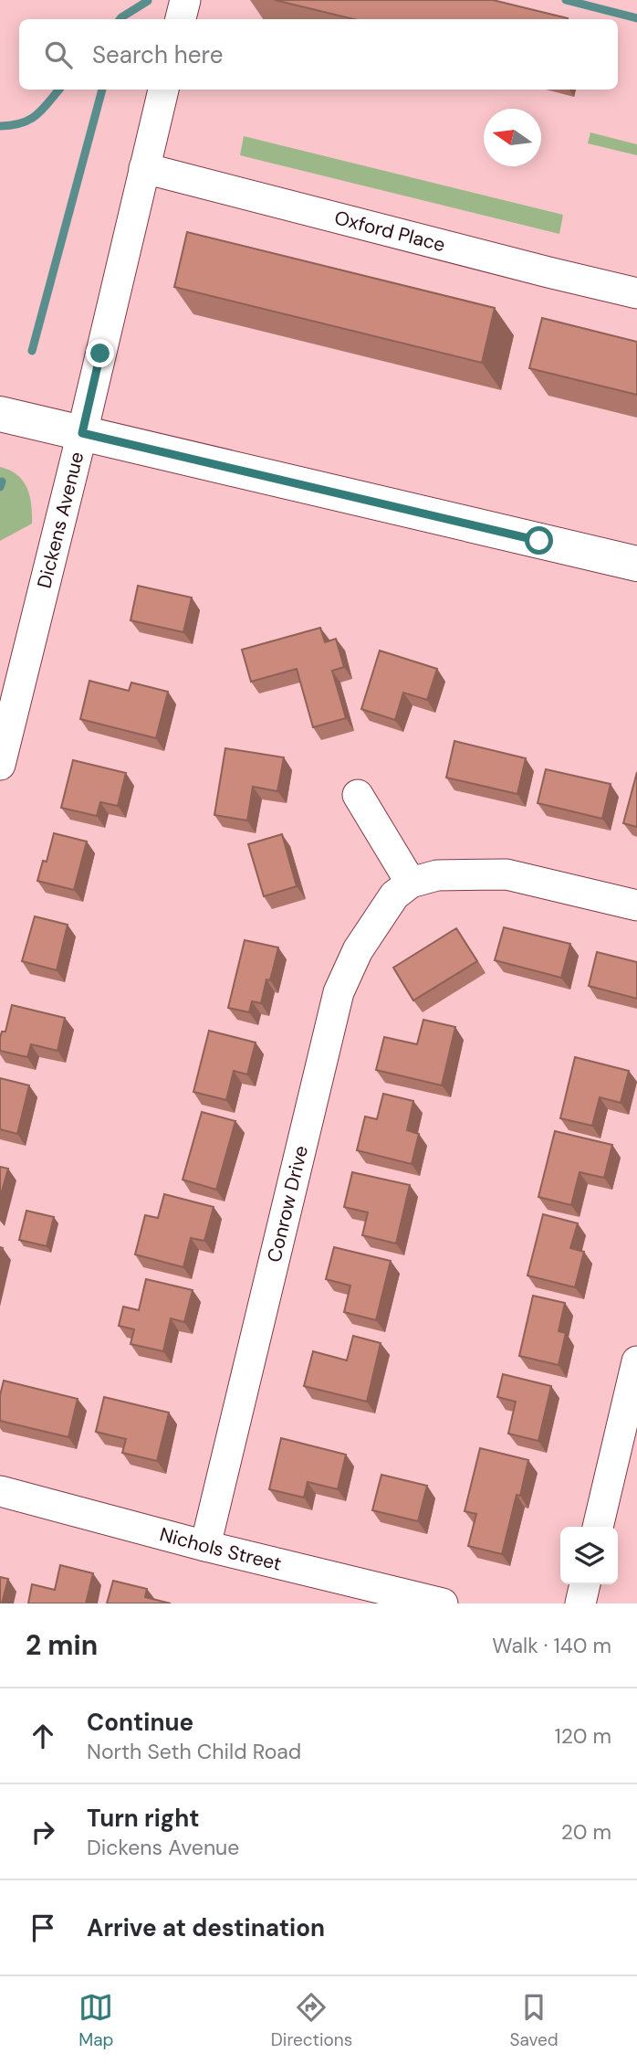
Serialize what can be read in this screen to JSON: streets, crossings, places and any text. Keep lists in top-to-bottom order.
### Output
{
  "streets": {
    "street": [
      "Oxford Place",
      "Dickens Avenue",
      "Conrow Drive",
      "Nichols Street"
    ]
  },
  "crossings": [
    ["Oxford Place", "Dickens Avenue"],
    ["Conrow Drive", "Nichols Street"]
  ],
  "north": "left",
  "page": {
    "search": "Search here",
    "heading": ["2 min", "Walk · 140 m"],
    "list": [
      ["Continue", "North Seth Child Road", "120 m"],
      ["Turn right", "Dickens Avenue", "20 m"],
      "Arrive at destination"
    ],
    "nav": ["Map", "Directions", "Saved"]
  }
}
